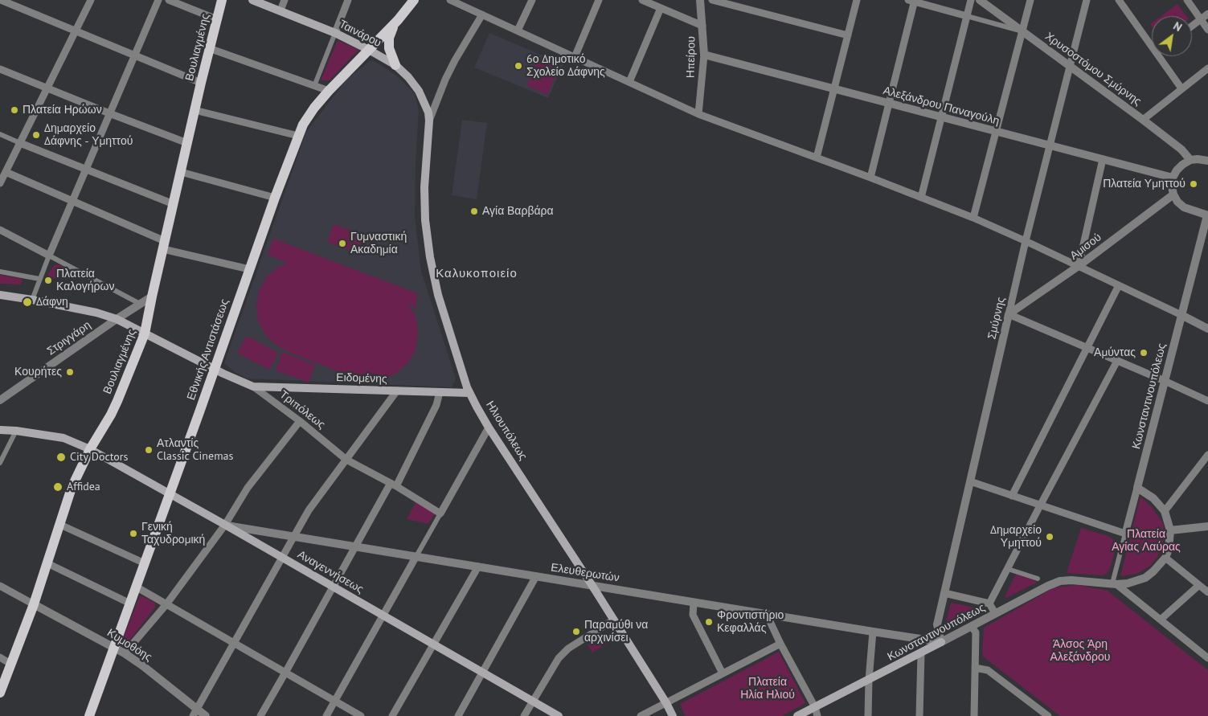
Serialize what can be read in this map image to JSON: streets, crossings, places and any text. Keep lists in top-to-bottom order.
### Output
{
  "streets": {
    "main road": [
      "Ταινάρου",
      "Βουλιαγμένης",
      "Εθνικής Αντιστάσεως",
      "Ειδομένης",
      "Κωνσταντινουπόλεως",
      "Τριπόλεως",
      "Ηλιουπόλεως",
      "Αναγεννήσεως"
    ],
    "street": [
      "Ηπείρου",
      "Χρυσοστόμου Σμύρνης",
      "Αλεξάνδρου Παναγούλη",
      "Αμισού",
      "Σμύρνης",
      "Στριγγάρη",
      "Ελευθερωτών",
      "Κυμοθόης"
    ]
  },
  "crossings": [
    ["Ταινάρου", "Εθνικής Αντιστάσεως"],
    ["Ταινάρου", "Ηλιουπόλεως"],
    ["Βουλιαγμένης", "Στριγγάρη"],
    ["Βουλιαγμένης", "Τριπόλεως"],
    ["Βουλιαγμένης", "Αναγεννήσεως"],
    ["Βουλιαγμένης", "Κυμοθόης"],
    ["Ηπείρου", "Αλεξάνδρου Παναγούλη"],
    ["Χρυσοστόμου Σμύρνης", "Σμύρνης"],
    ["Αλεξάνδρου Παναγούλη", "Σμύρνης"],
    ["Αμισού", "Σμύρνης"],
    ["Σμύρνης", "Κωνσταντινουπόλεως"],
    ["Σμύρνης", "Ελευθερωτών"],
    ["Στριγγάρη", "Τριπόλεως"],
    ["Εθνικής Αντιστάσεως", "Τριπόλεως"],
    ["Εθνικής Αντιστάσεως", "Αναγεννήσεως"],
    ["Εθνικής Αντιστάσεως", "Κυμοθόης"],
    ["Ειδομένης", "Τριπόλεως"],
    ["Ειδομένης", "Ηλιουπόλεως"],
    ["Κωνσταντινουπόλεως", "Ελευθερωτών"],
    ["Ηλιουπόλεως", "Ελευθερωτών"],
    ["Αναγεννήσεως", "Ελευθερωτών"]
  ],
  "districts": ["Καλυκοποιείο"],
  "parks": ["Πλατεία Αγίας Λαύρας", "Άλσος Άρη Αλεξάνδρου", "Πλατεία Ηλία Ηλιού"],
  "places": [
    "6ο Δημοτικό Σχολείο Δάφνης",
    "Πλατεία Ηρώων",
    "Δημαρχείο Δάφνης - Υμηττού",
    "Πλατεία Υμηττού",
    "Αγία Βαρβάρα",
    "Γυμναστική Ακαδημία",
    "Πλατεία Καλογήρων",
    "Δάφνη",
    "Αμύντας",
    "Κουρήτες",
    "Ατλαντίς Classic Cinemas",
    "City Doctors",
    "Affidea",
    "Γενική Ταχυδρομική",
    "Δημαρχείο Υμηττού",
    "Φροντιστήριο Κεφαλλάς",
    "Παραμύθι να αρχινίσει"
  ],
  "north": "top right"
}
